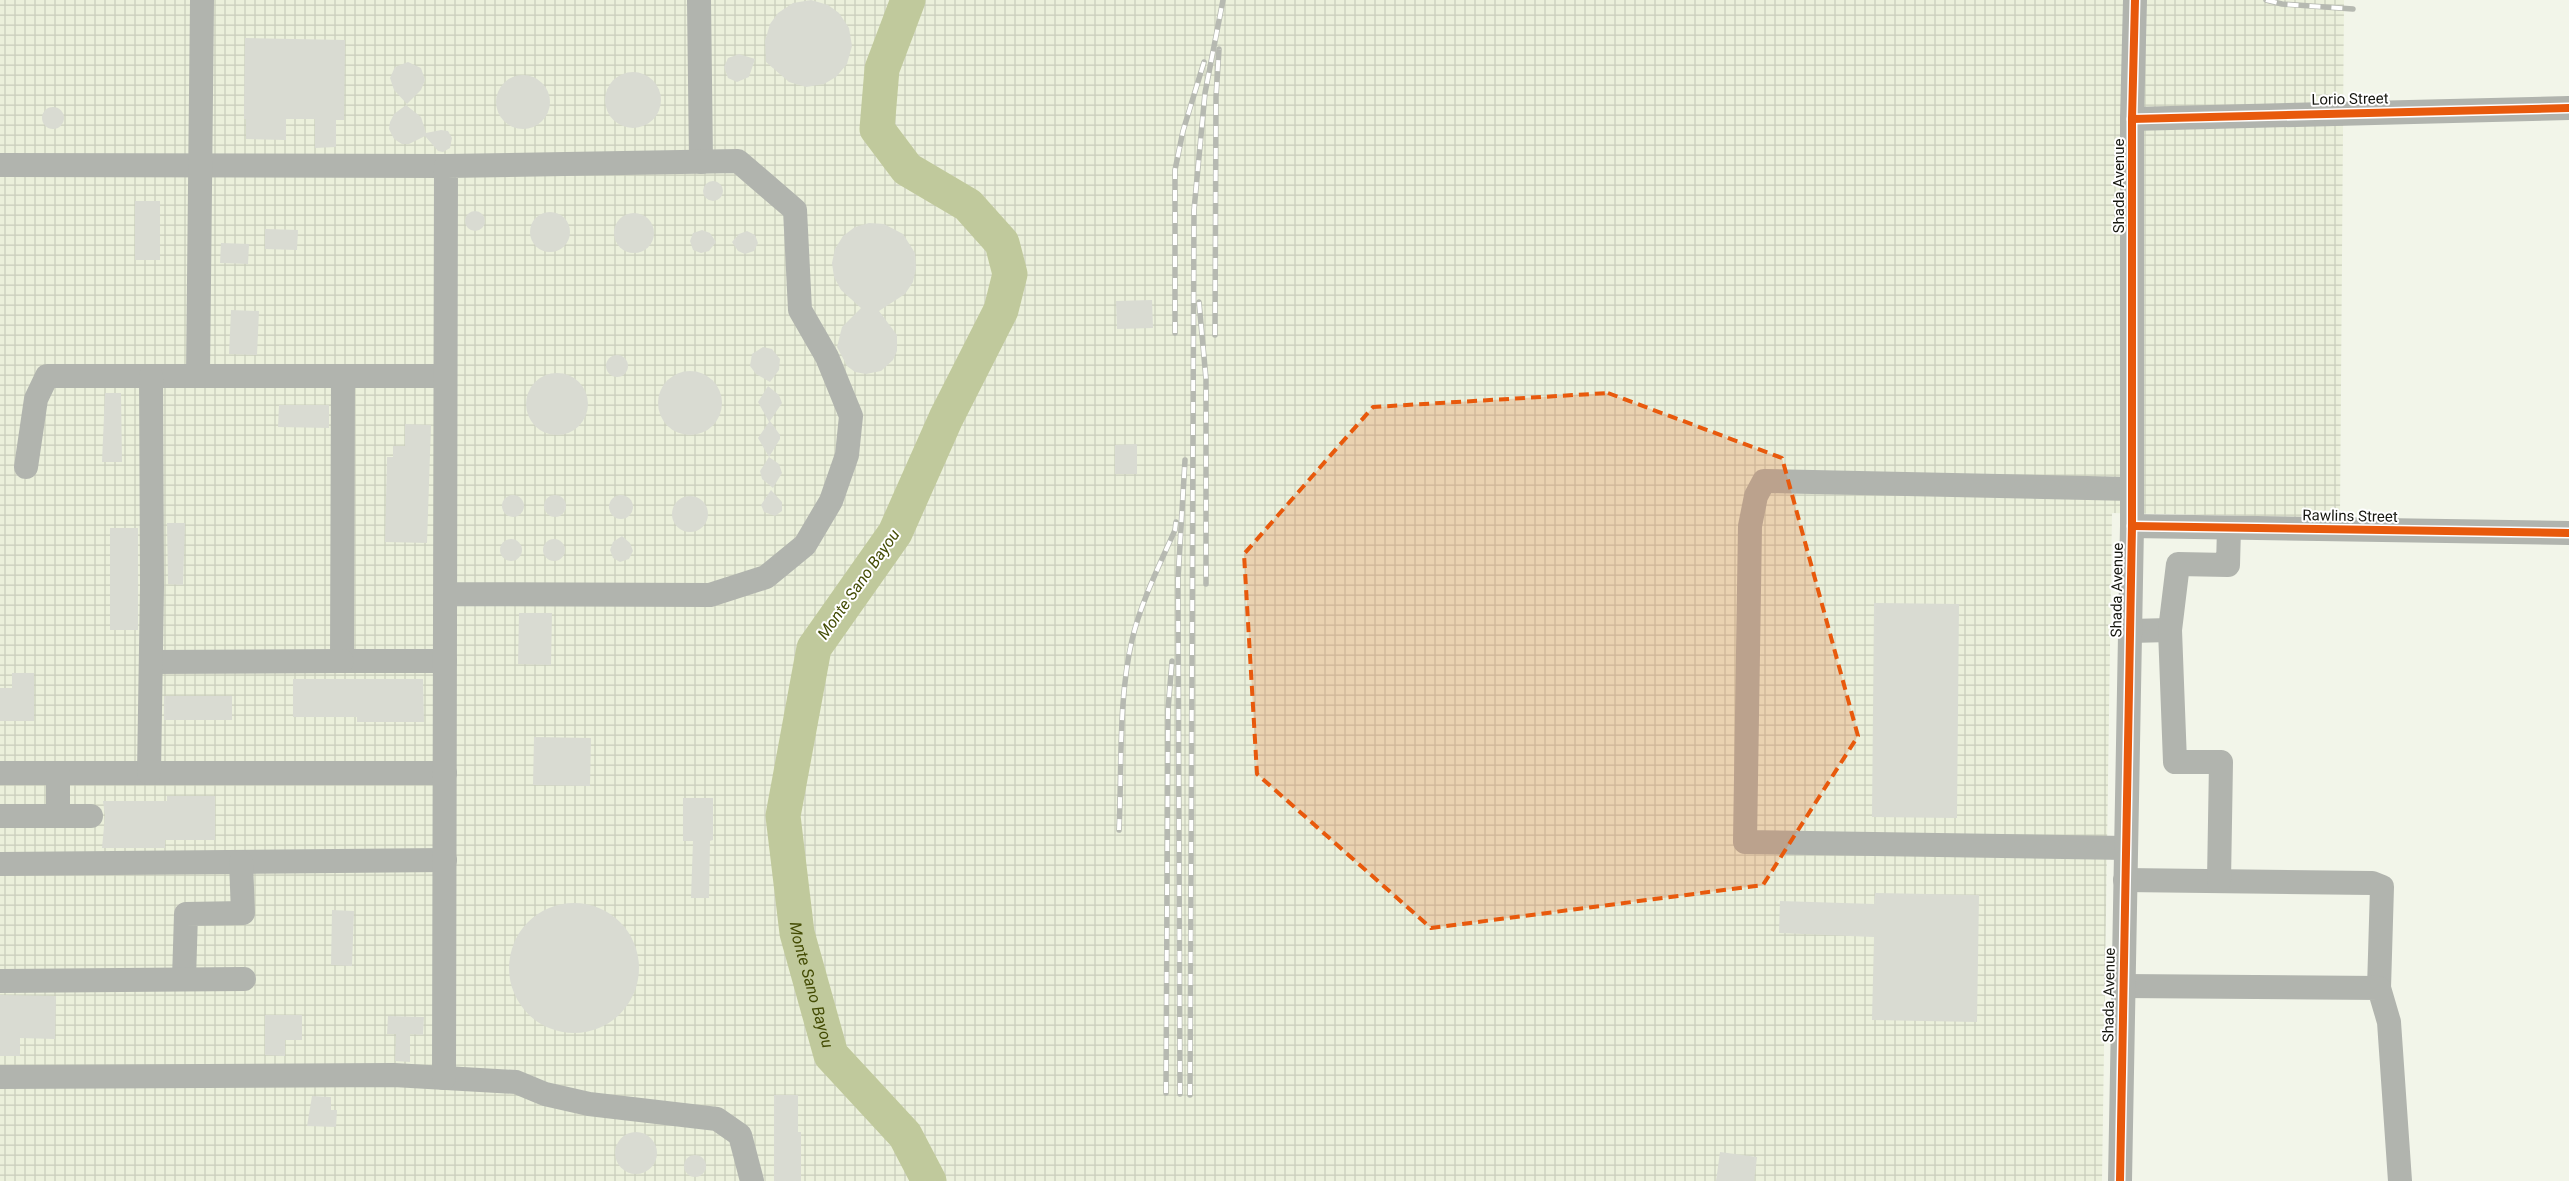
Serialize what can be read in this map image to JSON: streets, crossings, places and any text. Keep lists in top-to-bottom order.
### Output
{
  "streets": {
    "street": ["Lorio Street", "Shada Avenue", "Rawlins Street"]
  },
  "crossings": [
    ["Lorio Street", "Shada Avenue"],
    ["Shada Avenue", "Rawlins Street"]
  ],
  "water": ["Monte Sano Bayou"]
}
